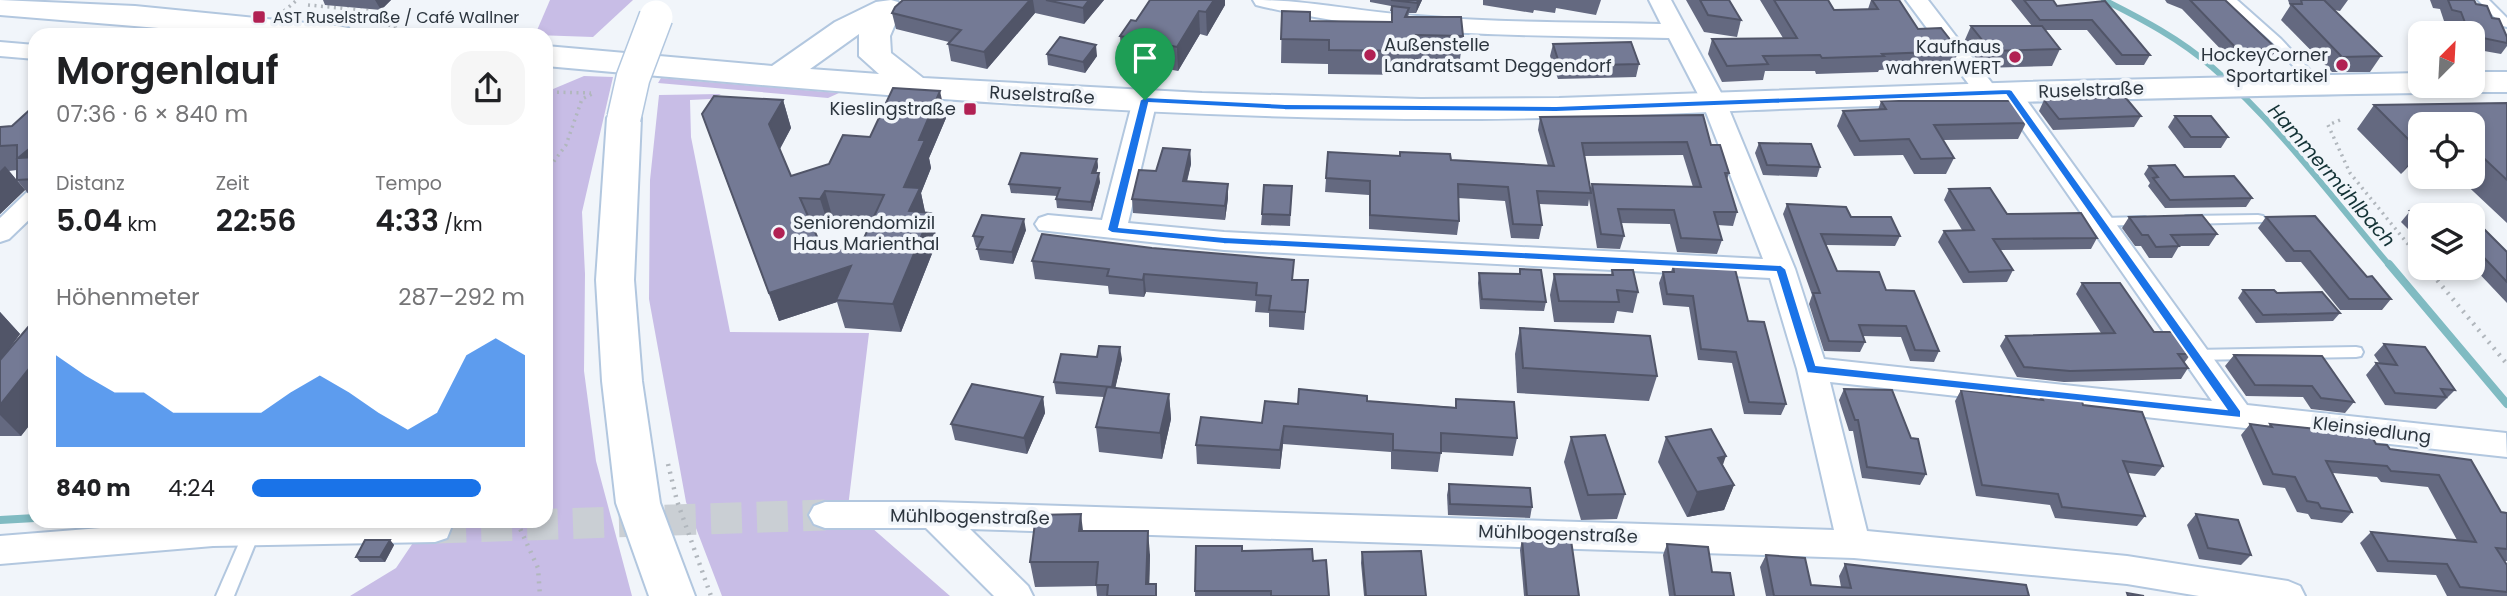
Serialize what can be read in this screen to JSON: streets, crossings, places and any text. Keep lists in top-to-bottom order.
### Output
{
  "streets": {
    "main road": ["Ruselstraße"],
    "street": ["Kleinsiedlung", "Mühlbogenstraße"]
  },
  "water": ["Hammermühlbach"],
  "places": {
    "transit": ["AST Ruselstraße / Café Wallner", "Kieslingstraße"],
    "other": [
      "Außenstelle Landratsamt Deggendorf",
      "Kaufhaus wahrenWERT",
      "HockeyCorner Sportartikel",
      "Seniorendomizil Haus Marienthal"
    ]
  },
  "north": "top right",
  "page": {
    "heading": ["Morgenlauf", "07:36 · 6 × 840 m"],
    "stats": [
      ["Distanz", "5.04 km"],
      ["Zeit", "22:56"],
      ["Tempo", "4:33 /km"]
    ],
    "chart": ["Höhenmeter", "287–292 m"],
    "list": [
      {
        "name": "840 m",
        "note": "4:24"
      }
    ]
  }
}
